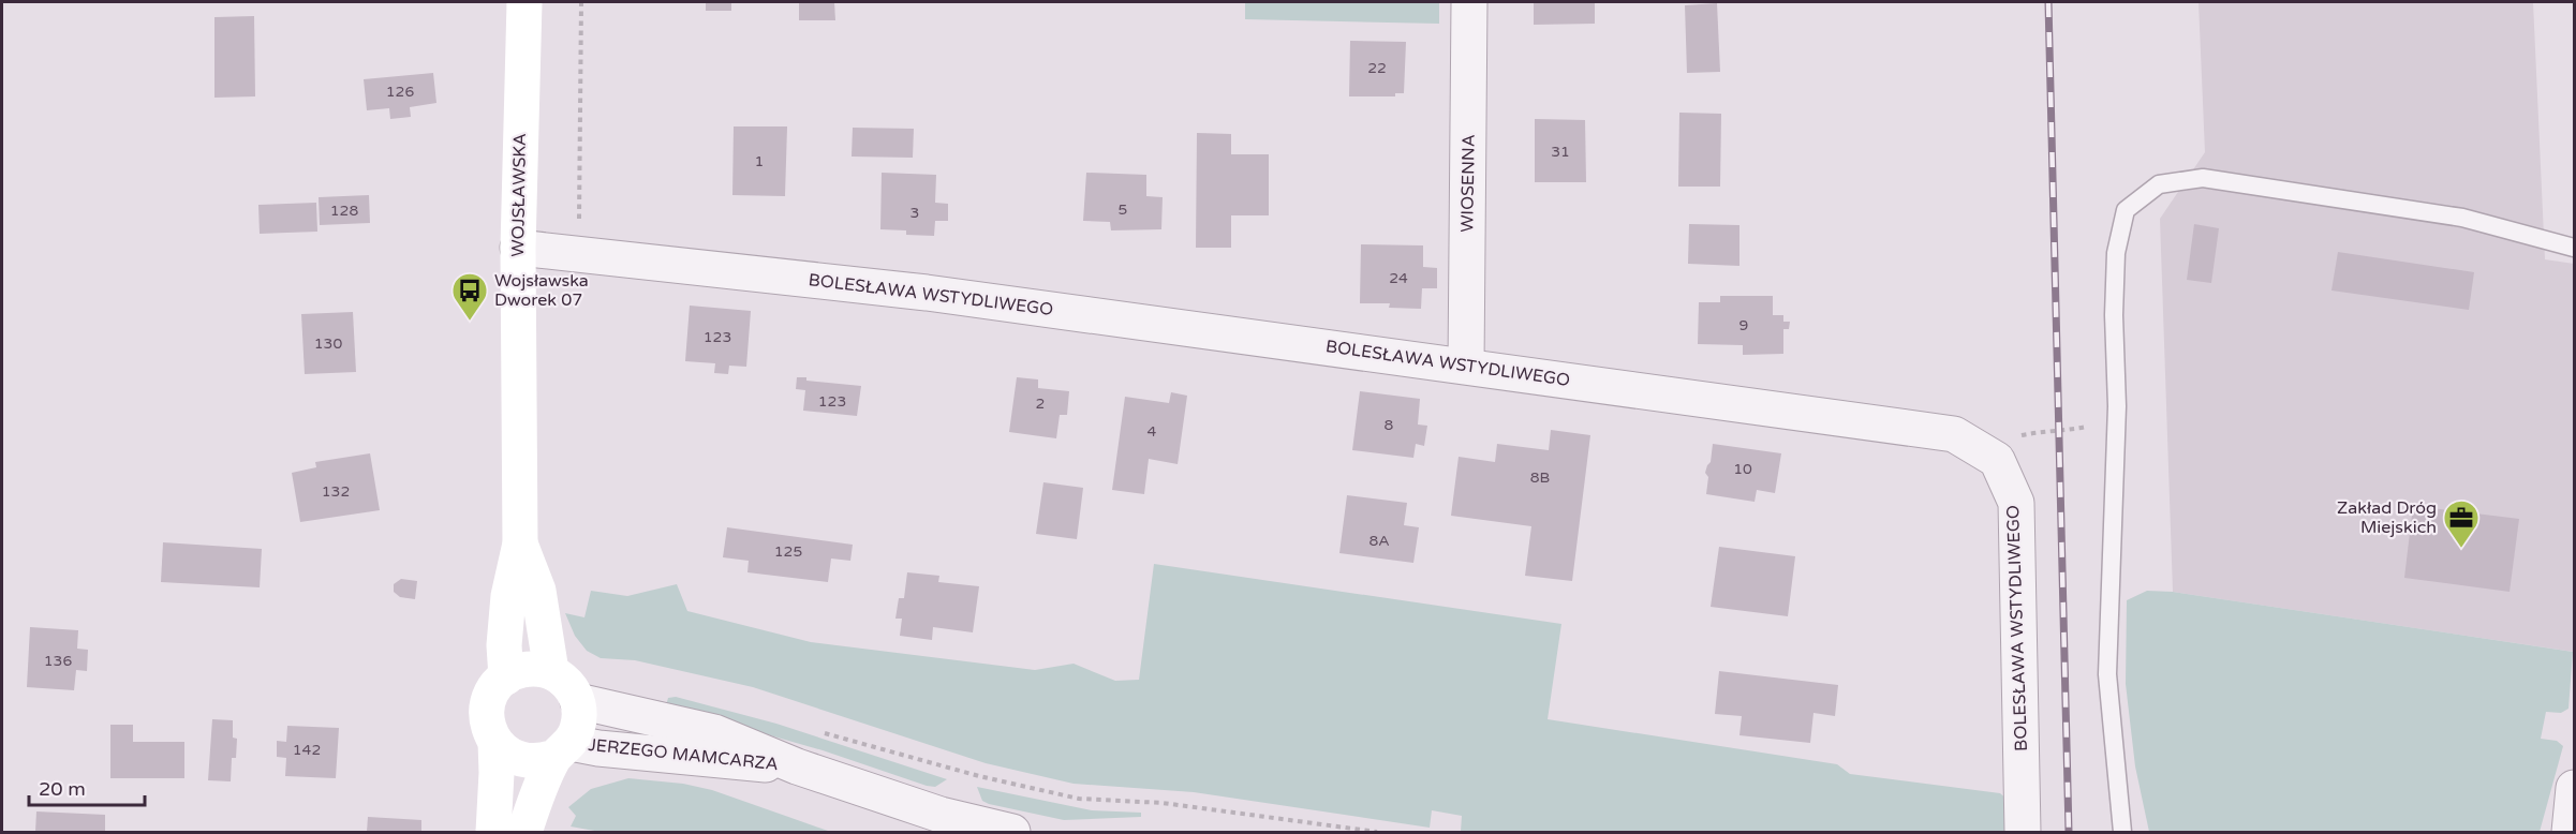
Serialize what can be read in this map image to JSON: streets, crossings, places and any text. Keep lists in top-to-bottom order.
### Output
{
  "streets": {
    "street": [
      "WIOSENNA",
      "WOJSŁAWSKA",
      "BOLESŁAWA WSTYDLIWEGO",
      "JERZEGO MAMCARZA"
    ]
  },
  "crossings": [
    ["WIOSENNA", "BOLESŁAWA WSTYDLIWEGO"],
    ["WOJSŁAWSKA", "BOLESŁAWA WSTYDLIWEGO"],
    ["WOJSŁAWSKA", "JERZEGO MAMCARZA"]
  ],
  "places": {
    "bus stop": ["Wojsławska Dworek 07"],
    "office": ["Zakład Dróg Miejskich"]
  },
  "house_numbers": [
    "22",
    "126",
    "31",
    "1",
    "5",
    "128",
    "3",
    "24",
    "9",
    "123",
    "130",
    "123",
    "2",
    "8",
    "4",
    "10",
    "8B",
    "132",
    "8A",
    "125",
    "136",
    "142"
  ],
  "scale_bar": "20 m"
}
